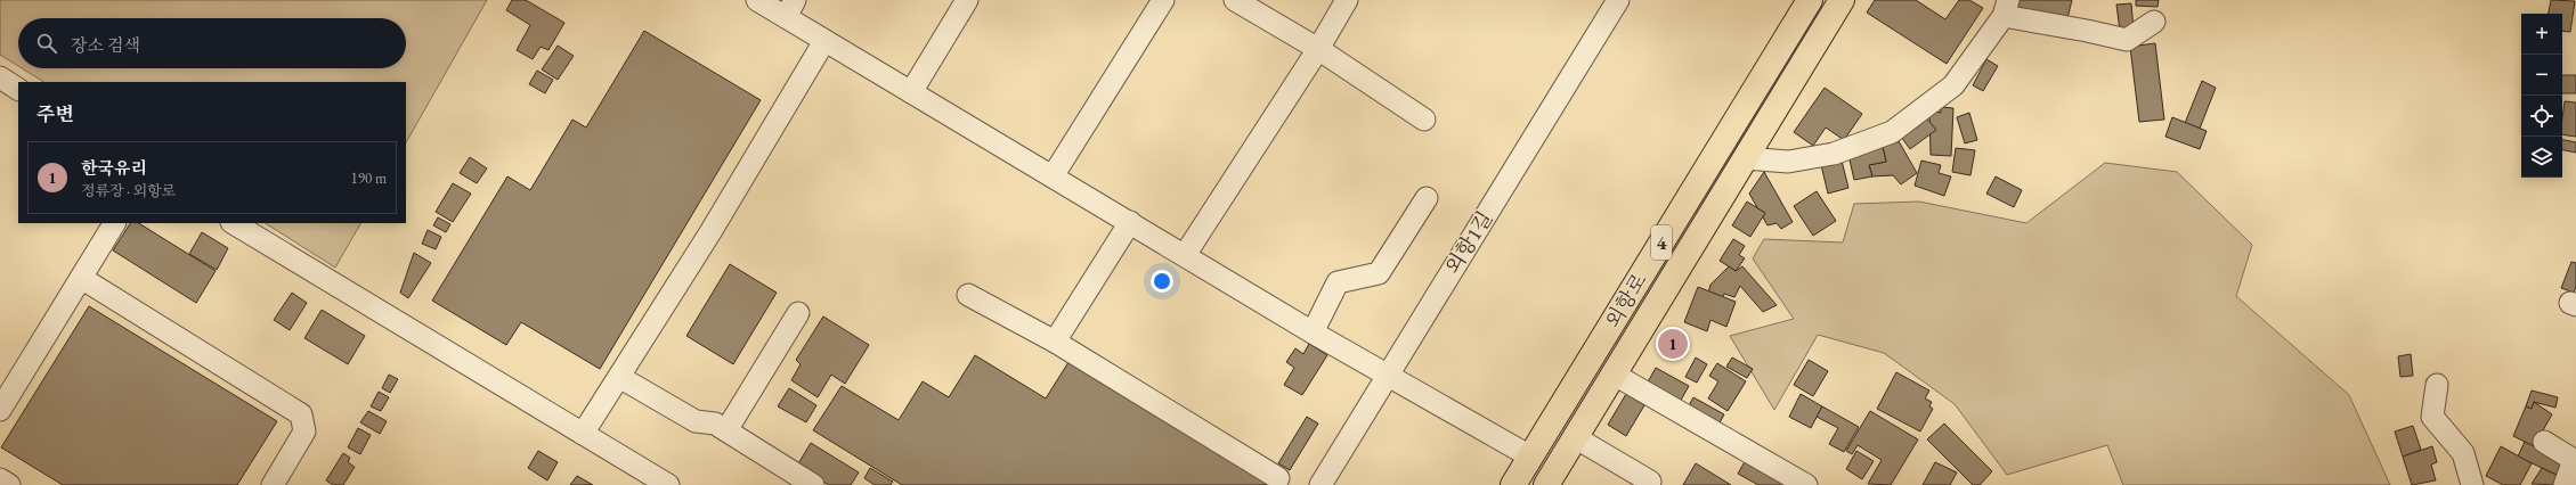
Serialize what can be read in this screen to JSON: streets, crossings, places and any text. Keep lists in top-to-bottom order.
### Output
{
  "streets": {
    "main road": ["4", "외항로"],
    "street": ["외항1길"]
  },
  "page": {
    "map_buttons": ["+", "−"],
    "search": "장소 검색",
    "heading": "주변",
    "list": [
      {
        "mark": "1",
        "name": "한국유리",
        "note": "정류장 · 외항로",
        "value": "190 m"
      }
    ],
    "pins": "1"
  }
}
